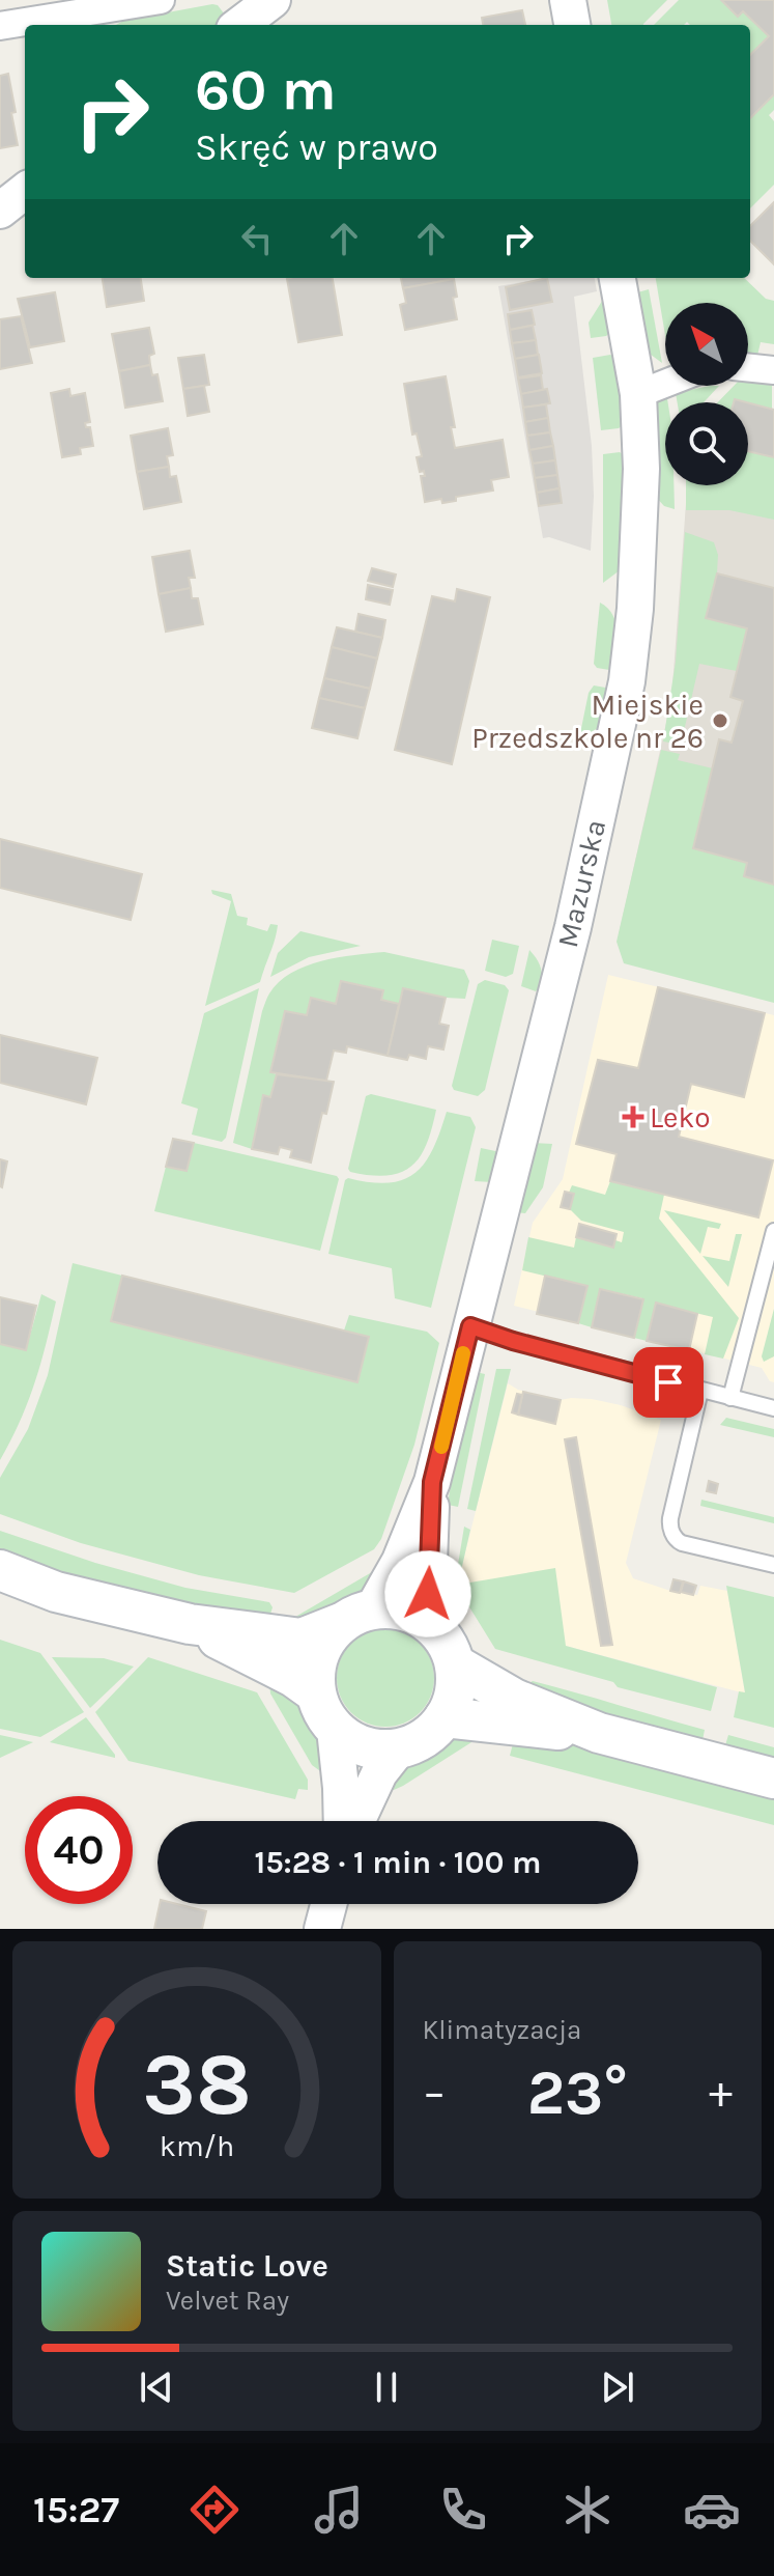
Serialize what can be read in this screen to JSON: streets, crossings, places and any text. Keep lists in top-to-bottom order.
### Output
{
  "streets": {
    "street": ["Mazurska"]
  },
  "places": {
    "other": ["Miejskie Przedszkole nr 26"],
    "health": ["Leko"]
  },
  "north": "top left",
  "page": {
    "turn": ["60 m", "Skręć w prawo"],
    "limit": "40",
    "trip": "15:28 · 1 min · 100 m",
    "tile": "Klimatyzacja",
    "heat": ["−", "23°", "+"],
    "song": ["Static Love", "Velvet Ray"],
    "tabs": "15:27",
    "gauge": ["38", "km/h"]
  }
}
